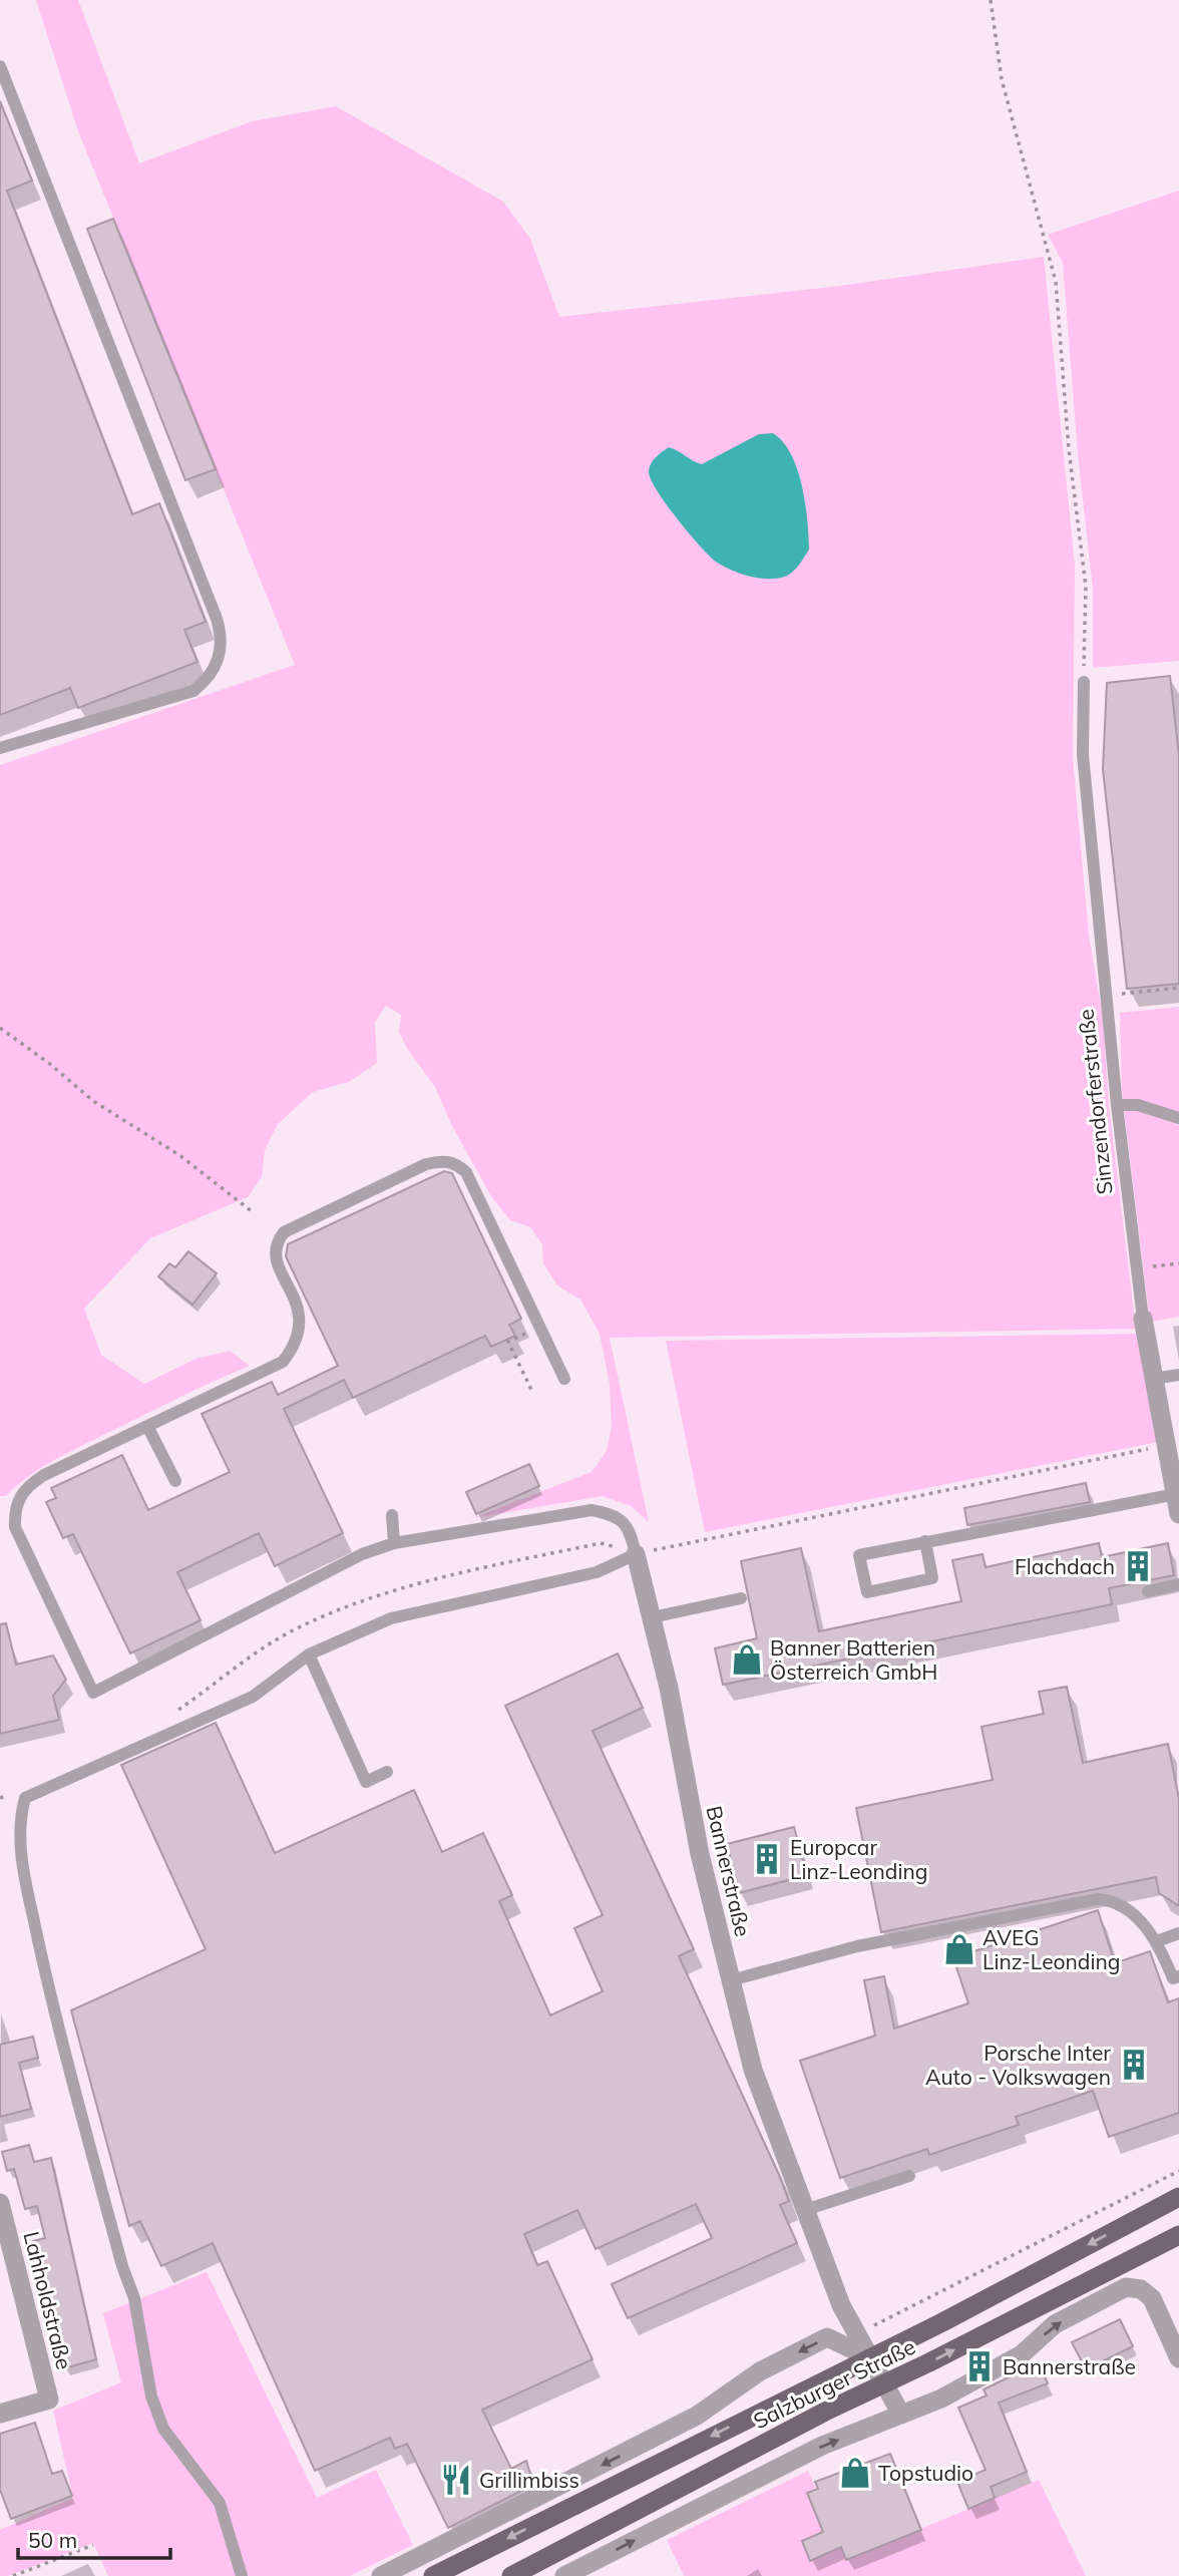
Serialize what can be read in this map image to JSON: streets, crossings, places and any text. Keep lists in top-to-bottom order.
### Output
{
  "streets": {
    "main road": ["Salzburger Straße"],
    "street": ["Sinzendorferstraße", "Bannerstraße", "Lahholdstraße"]
  },
  "crossings": [
    ["Bannerstraße", "Salzburger Straße"]
  ],
  "places": {
    "building": [
      "Flachdach",
      "Europcar Linz-Leonding",
      "Porsche Inter Auto - Volkswagen",
      "Bannerstraße"
    ],
    "shop": ["Banner Batterien Österreich GmbH", "AVEG Linz-Leonding", "Topstudio"],
    "restaurant": ["Grillimbiss"]
  },
  "scale_bar": "50 m"
}
